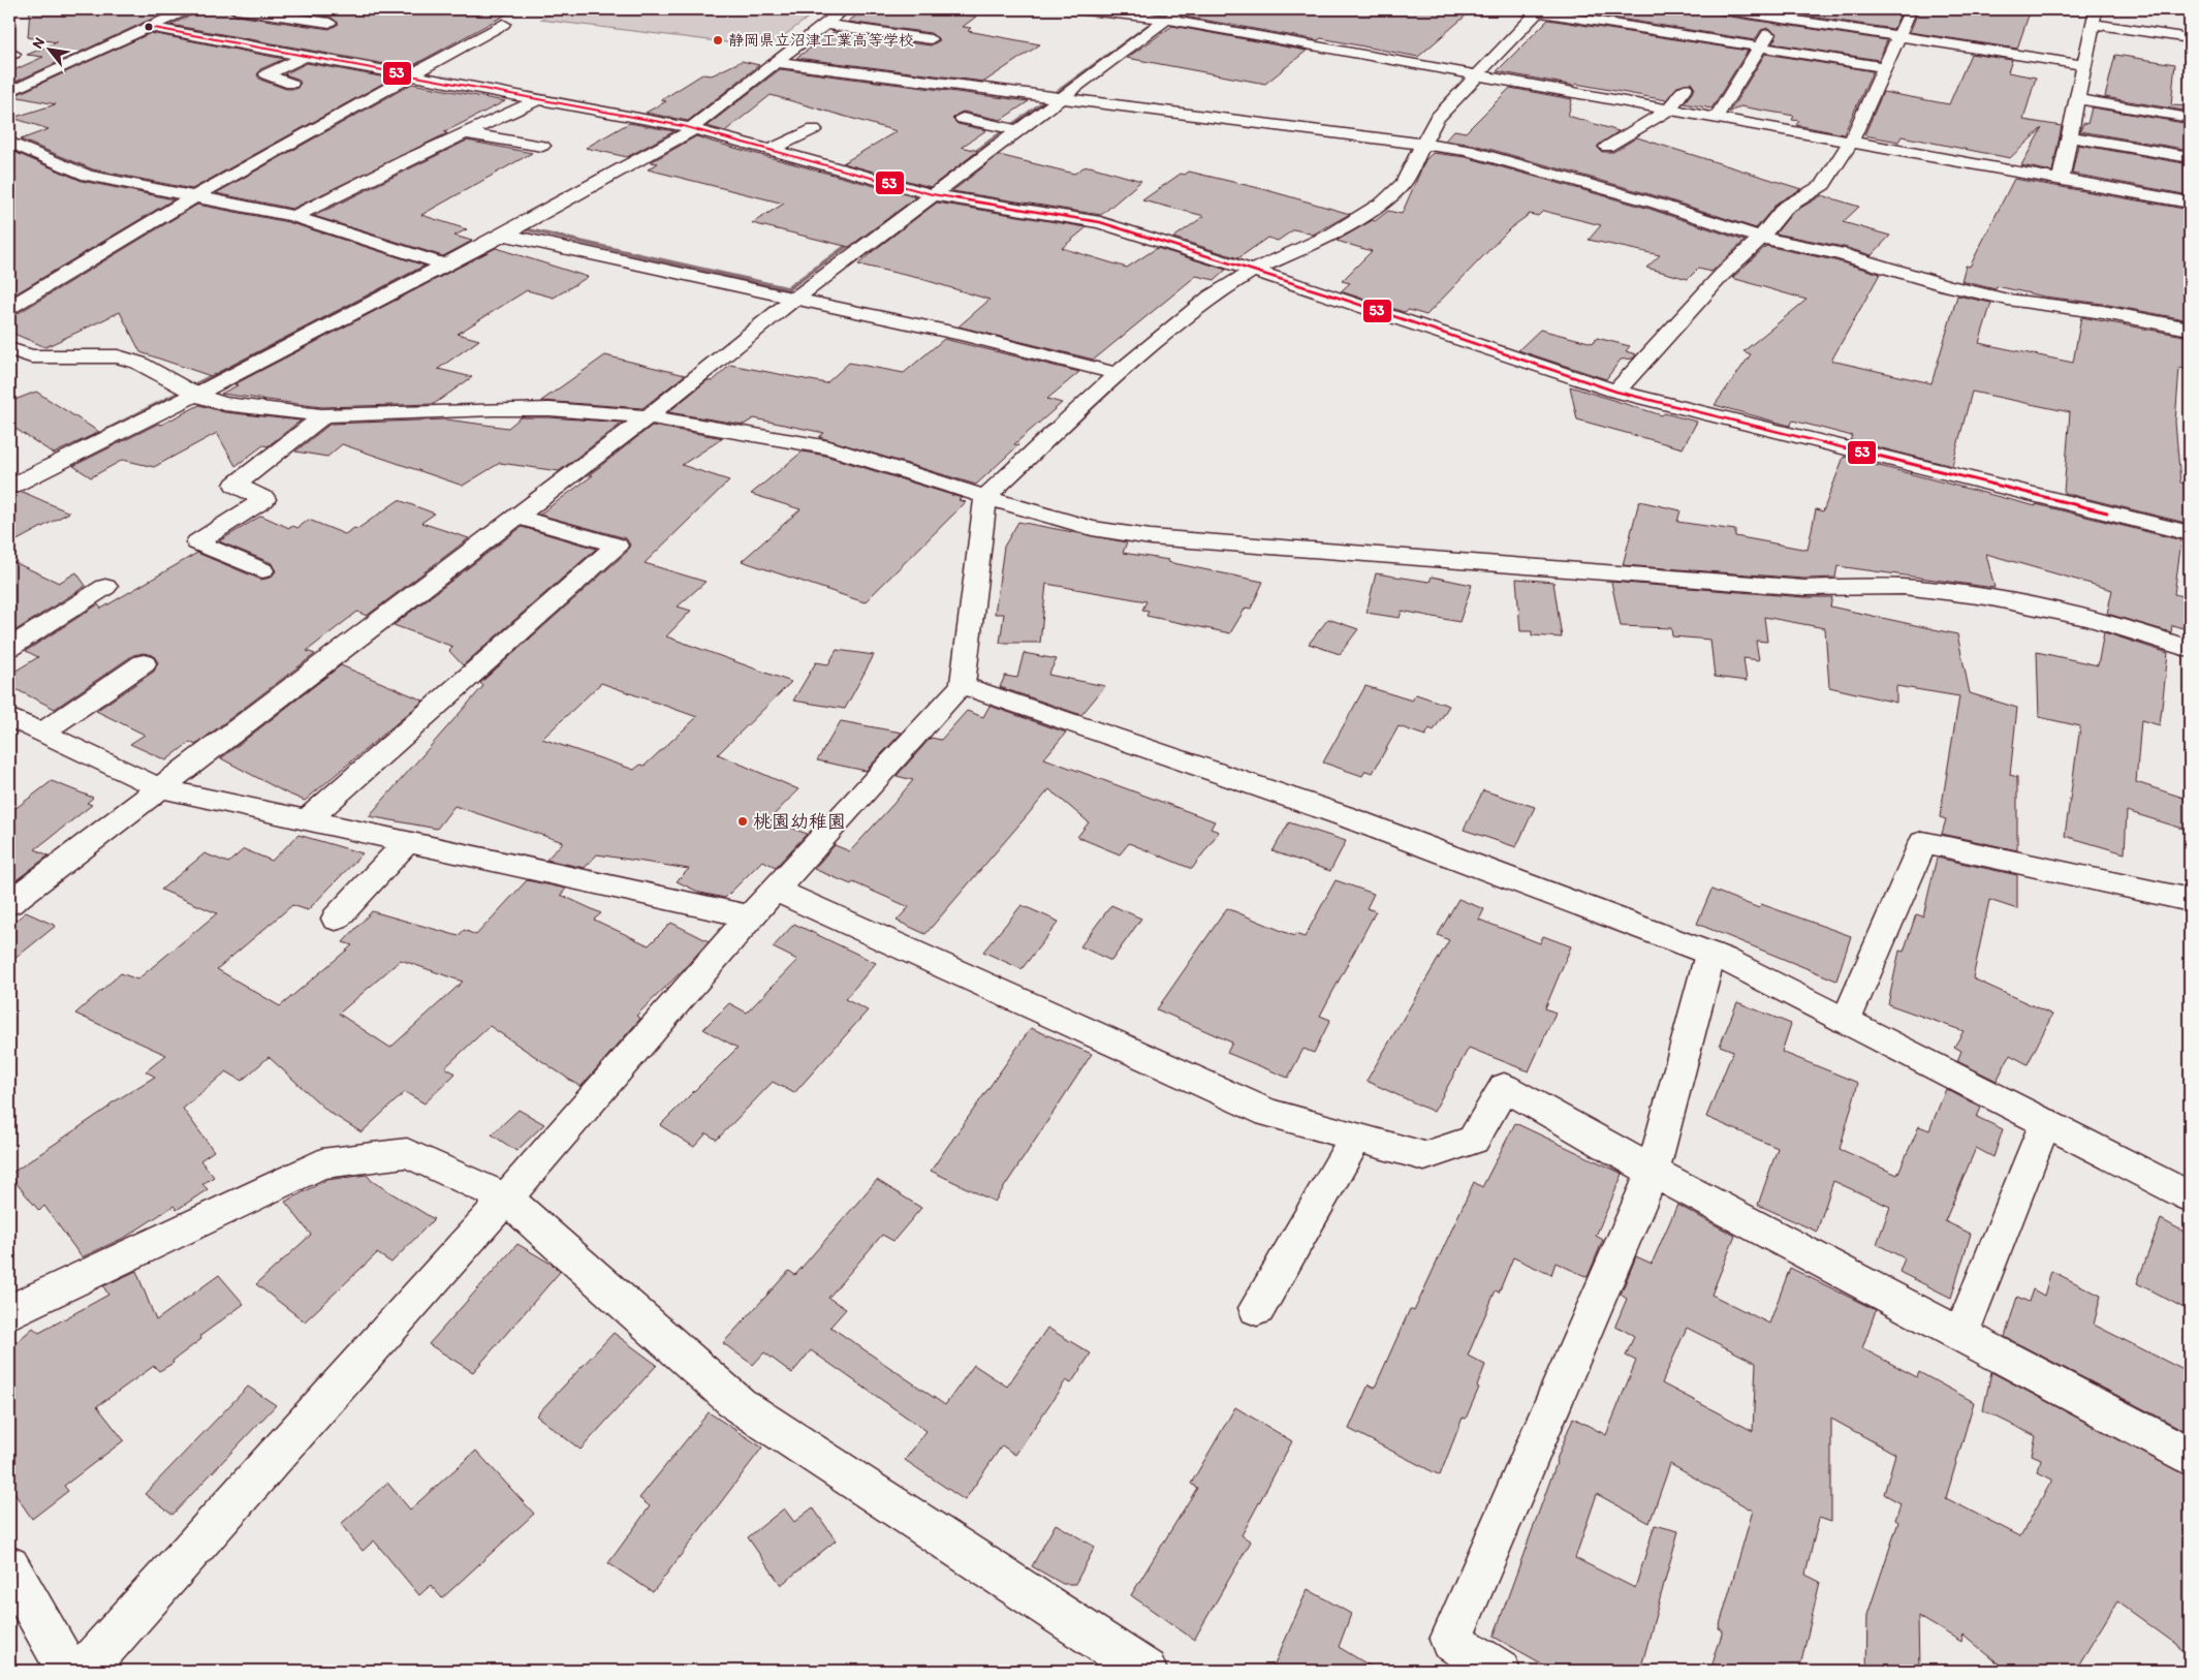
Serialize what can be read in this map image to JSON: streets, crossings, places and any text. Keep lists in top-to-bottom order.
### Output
{
  "places": ["静岡県立沼津工業高等学校", "桃園幼稚園"],
  "lines": ["transit line 53"],
  "north": "top left"
}
